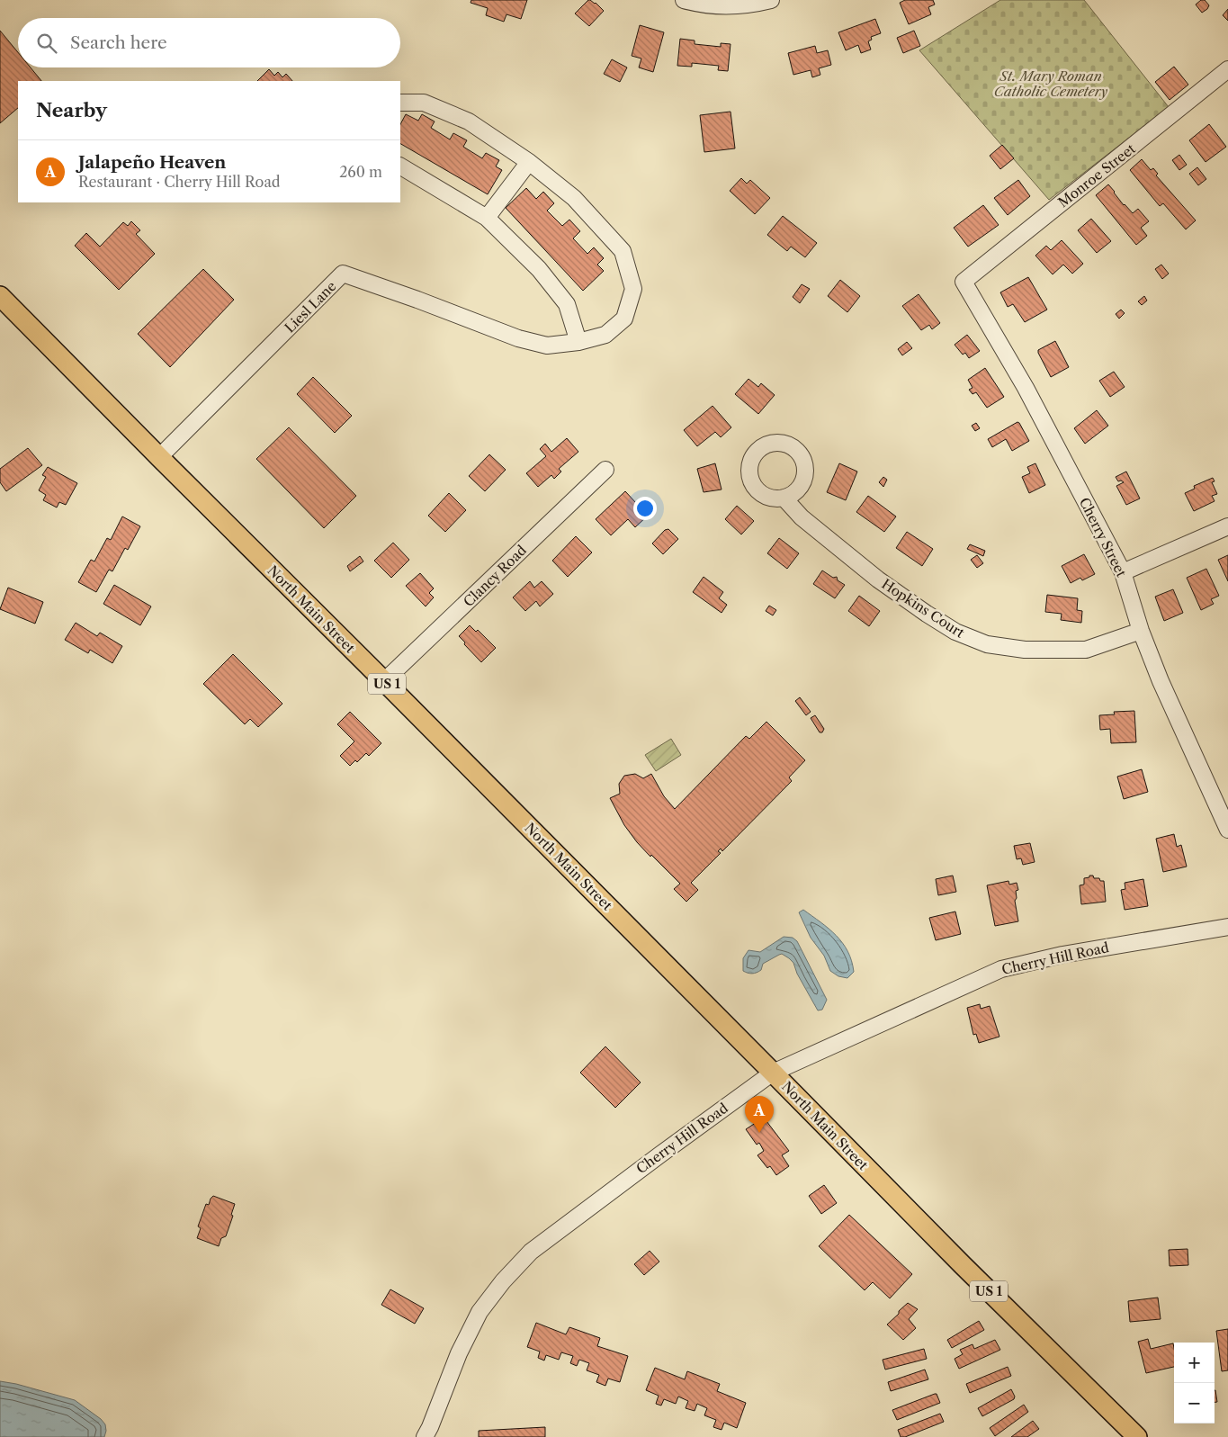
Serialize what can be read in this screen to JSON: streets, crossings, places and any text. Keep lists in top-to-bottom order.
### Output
{
  "streets": {
    "main road": ["North Main Street", "US 1"],
    "street": [
      "Monroe Street",
      "Liesl Lane",
      "Cherry Street",
      "Clancy Road",
      "Hopkins Court",
      "Cherry Hill Road"
    ]
  },
  "crossings": [
    ["Monroe Street", "Cherry Street"],
    ["Liesl Lane", "North Main Street"],
    ["Cherry Street", "Hopkins Court"],
    ["Clancy Road", "North Main Street"],
    ["North Main Street", "Cherry Hill Road"]
  ],
  "parks": ["St. Mary Roman Catholic Cemetery"],
  "page": {
    "search": "Search here",
    "heading": "Nearby",
    "list": [
      {
        "mark": "A",
        "name": "Jalapeño Heaven",
        "note": "Restaurant · Cherry Hill Road",
        "value": "260 m"
      }
    ],
    "pins": "A",
    "map_buttons": ["+", "−"]
  }
}
